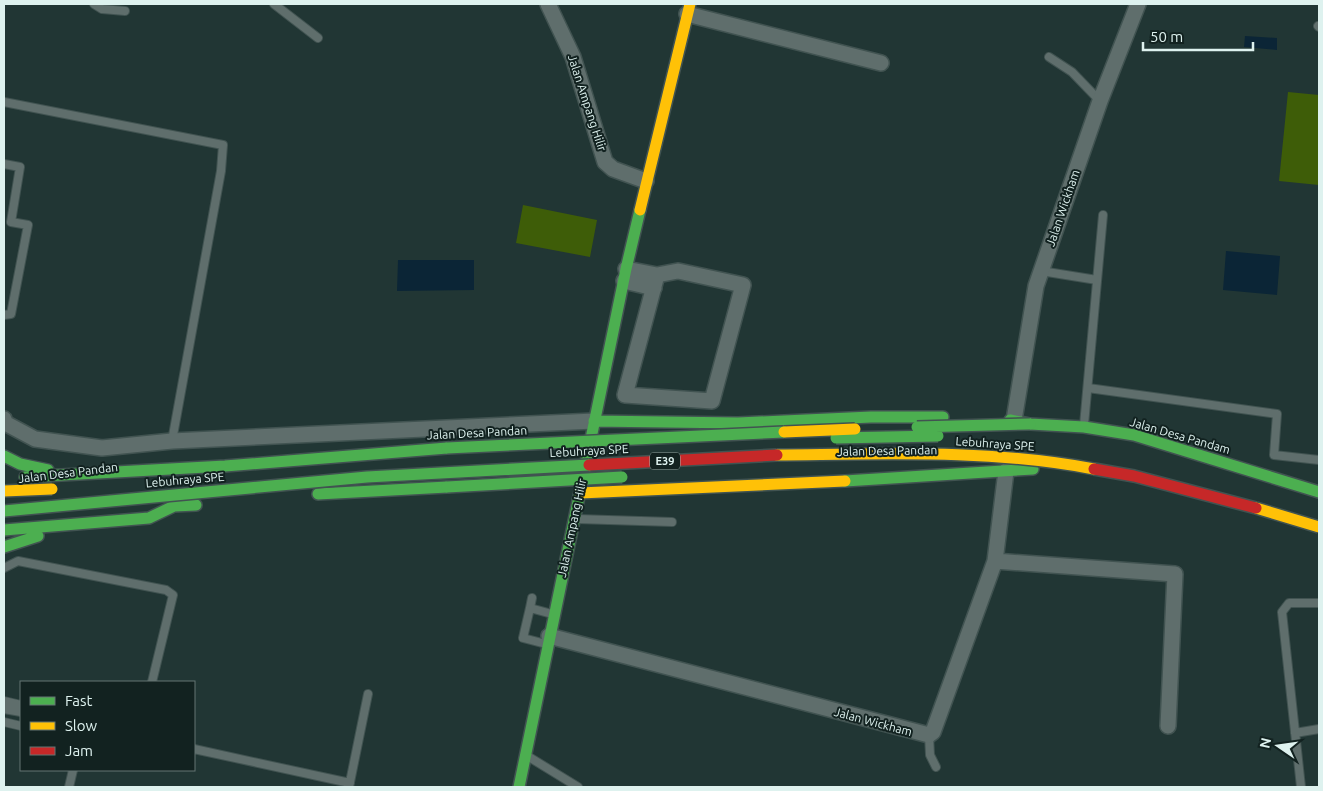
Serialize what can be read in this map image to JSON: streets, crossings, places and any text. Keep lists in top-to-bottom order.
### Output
{
  "streets": {
    "main road": [
      "Jalan Ampang Hilir",
      "Jalan Desa Pandan",
      "Jalan Desa Pandam",
      "Lebuhraya SPE",
      "E39"
    ],
    "street": ["Jalan Wickham"]
  },
  "crossings": [
    ["Jalan Ampang Hilir", "Jalan Wickham"],
    ["Jalan Desa Pandan", "Jalan Desa Pandam"]
  ],
  "legend": ["Fast", "Slow", "Jam"],
  "scale_bar": "50 m",
  "north": "left"
}
